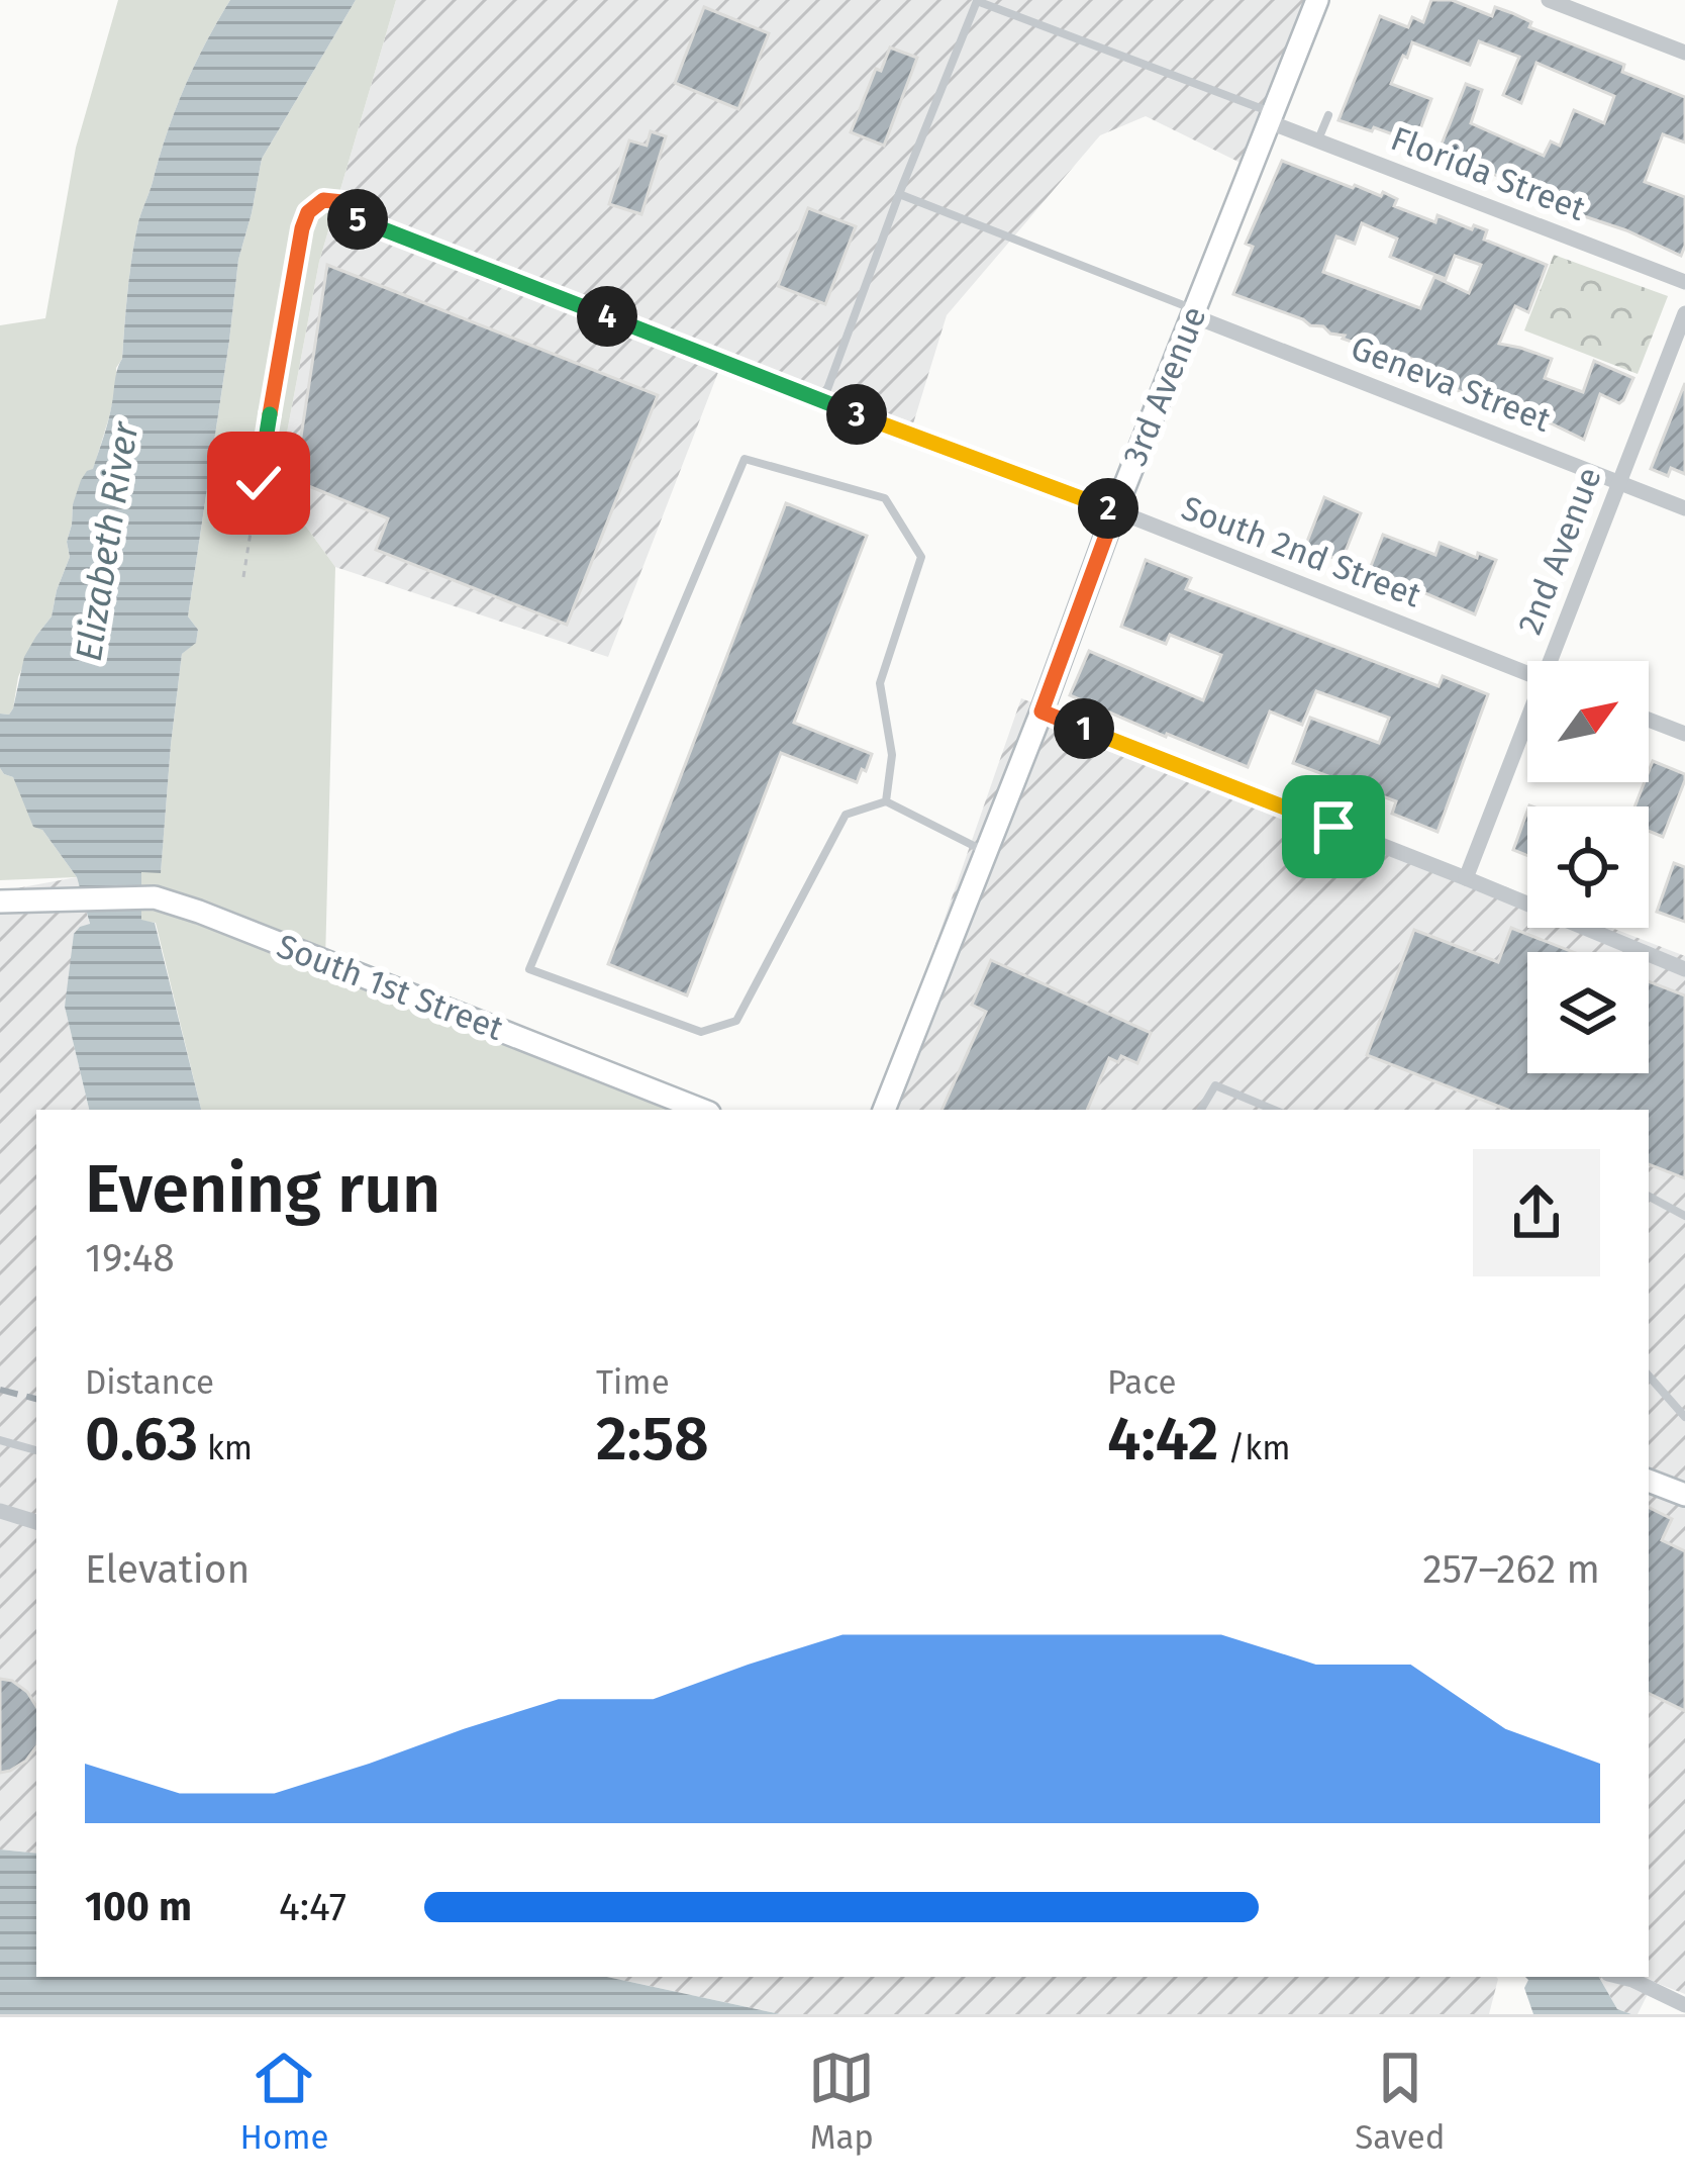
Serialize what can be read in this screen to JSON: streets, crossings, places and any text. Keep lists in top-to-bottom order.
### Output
{
  "streets": {
    "street": [
      "Florida Street",
      "Geneva Street",
      "3rd Avenue",
      "2nd Avenue",
      "South 2nd Street",
      "South 1st Street"
    ]
  },
  "crossings": [
    ["Florida Street", "3rd Avenue"],
    ["Geneva Street", "3rd Avenue"],
    ["Geneva Street", "2nd Avenue"],
    ["3rd Avenue", "South 2nd Street"]
  ],
  "water": ["Elizabeth River"],
  "north": "top right",
  "page": {
    "pins": [
      "5",
      "4",
      "3",
      "2",
      "1"
    ],
    "heading": ["Evening run", "19:48"],
    "stats": [
      ["Distance", "0.63 km"],
      ["Time", "2:58"],
      ["Pace", "4:42 /km"]
    ],
    "chart": ["Elevation", "257–262 m"],
    "list": [
      {
        "name": "100 m",
        "note": "4:47"
      }
    ],
    "tabs": ["Home", "Map", "Saved"]
  }
}
